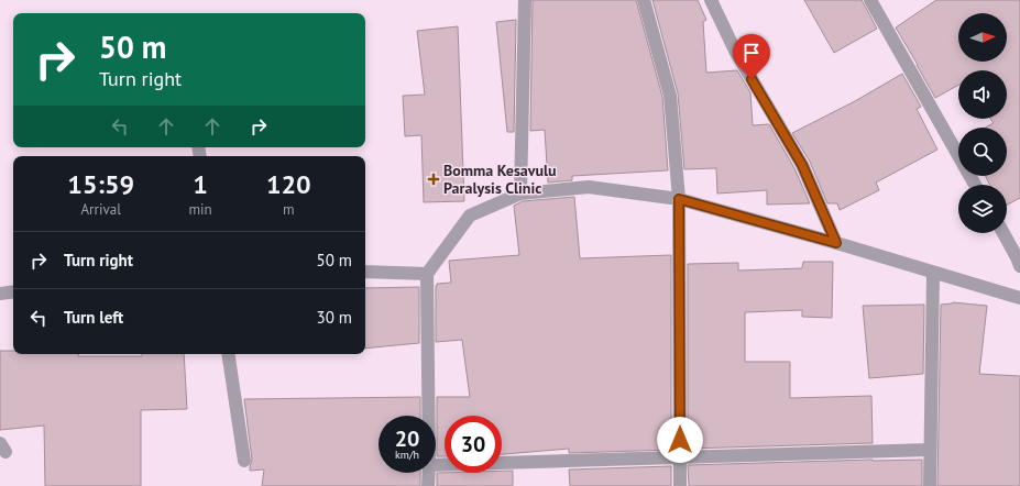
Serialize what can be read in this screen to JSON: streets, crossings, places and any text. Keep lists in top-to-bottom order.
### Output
{
  "places": {
    "health": ["Bomma Kesavulu Paralysis Clinic"]
  },
  "north": "right",
  "page": {
    "turn": ["50 m", "Turn right"],
    "eta": [
      "15:59",
      "Arrival",
      "1",
      "min",
      "120",
      "m"
    ],
    "list": [
      {
        "name": "Turn right",
        "value": "50 m"
      },
      {
        "name": "Turn left",
        "value": "30 m"
      }
    ],
    "speed": "20 km/h",
    "limit": "30"
  }
}
